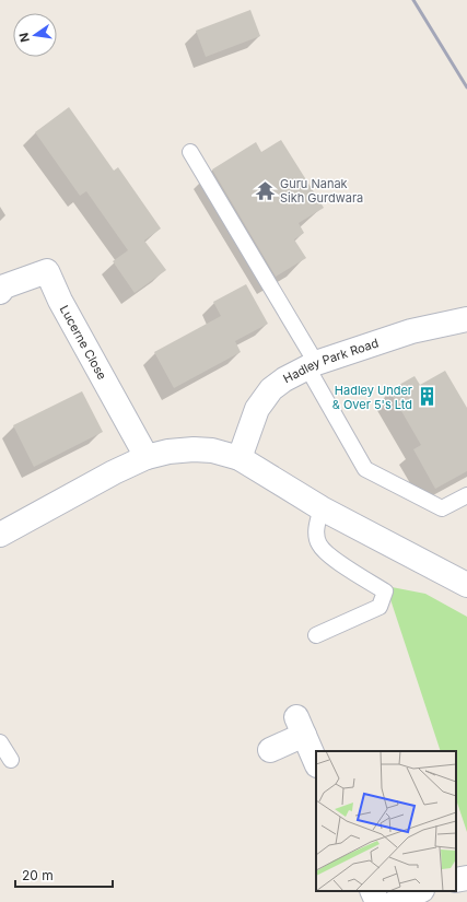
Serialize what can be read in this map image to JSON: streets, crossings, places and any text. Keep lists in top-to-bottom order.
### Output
{
  "streets": {
    "street": ["Lucerne Close", "Hadley Park Road"]
  },
  "places": {
    "temple": ["Guru Nanak Sikh Gurdwara"],
    "building": ["Hadley Under & Over 5's Ltd"]
  },
  "scale_bar": "20 m",
  "north": "left"
}
